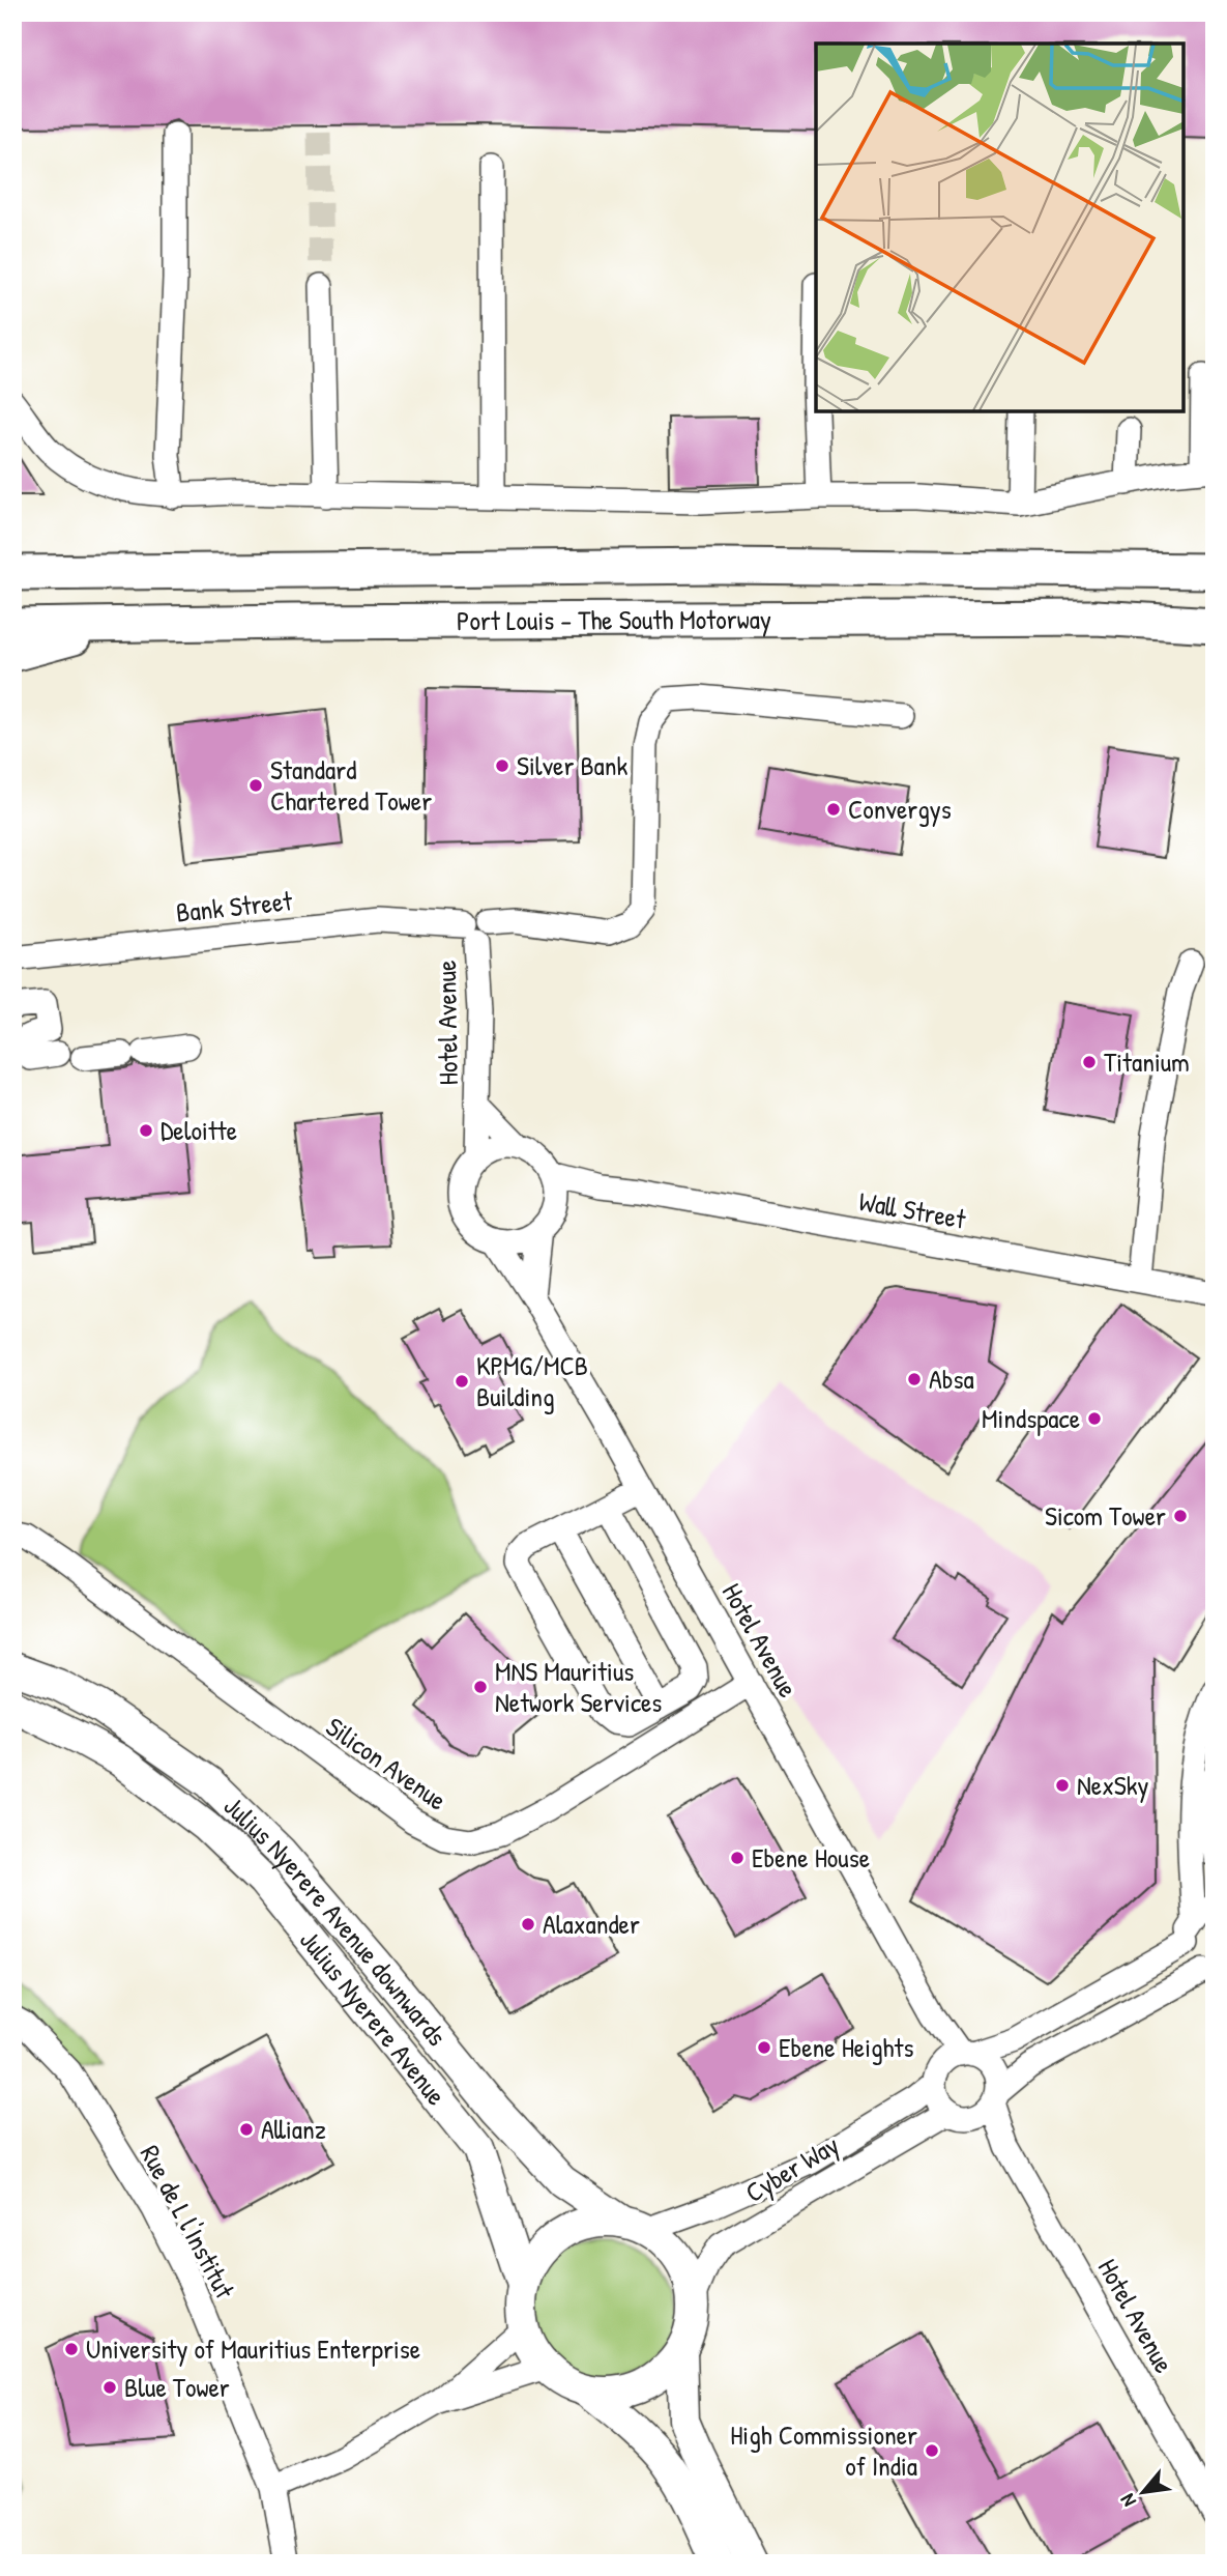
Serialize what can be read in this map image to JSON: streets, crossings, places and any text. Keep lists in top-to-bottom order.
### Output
{
  "streets": {
    "highway": ["Port Louis – The South Motorway"],
    "main road": ["Julius Nyerere Avenue downwards", "Julius Nyerere Avenue"],
    "street": [
      "Bank Street",
      "Hotel Avenue",
      "Wall Street",
      "Silicon Avenue",
      "Cyber Way",
      "Rue de L l'Institut"
    ]
  },
  "crossings": [
    ["Bank Street", "Hotel Avenue"],
    ["Hotel Avenue", "Wall Street"],
    ["Hotel Avenue", "Silicon Avenue"],
    ["Hotel Avenue", "Cyber Way"],
    ["Julius Nyerere Avenue downwards", "Julius Nyerere Avenue"],
    ["Julius Nyerere Avenue downwards", "Cyber Way"],
    ["Julius Nyerere Avenue", "Cyber Way"]
  ],
  "places": [
    "Silver Bank",
    "Standard Chartered Tower",
    "Convergys",
    "Titanium",
    "Deloitte",
    "Absa",
    "KPMG/MCB Building",
    "Mindspace",
    "Sicom Tower",
    "MNS Mauritius Network Services",
    "NexSky",
    "Ebene House",
    "Alaxander",
    "Ebene Heights",
    "Allianz",
    "University of Mauritius Enterprise",
    "Blue Tower",
    "High Commissioner of India"
  ],
  "north": "bottom left"
}
